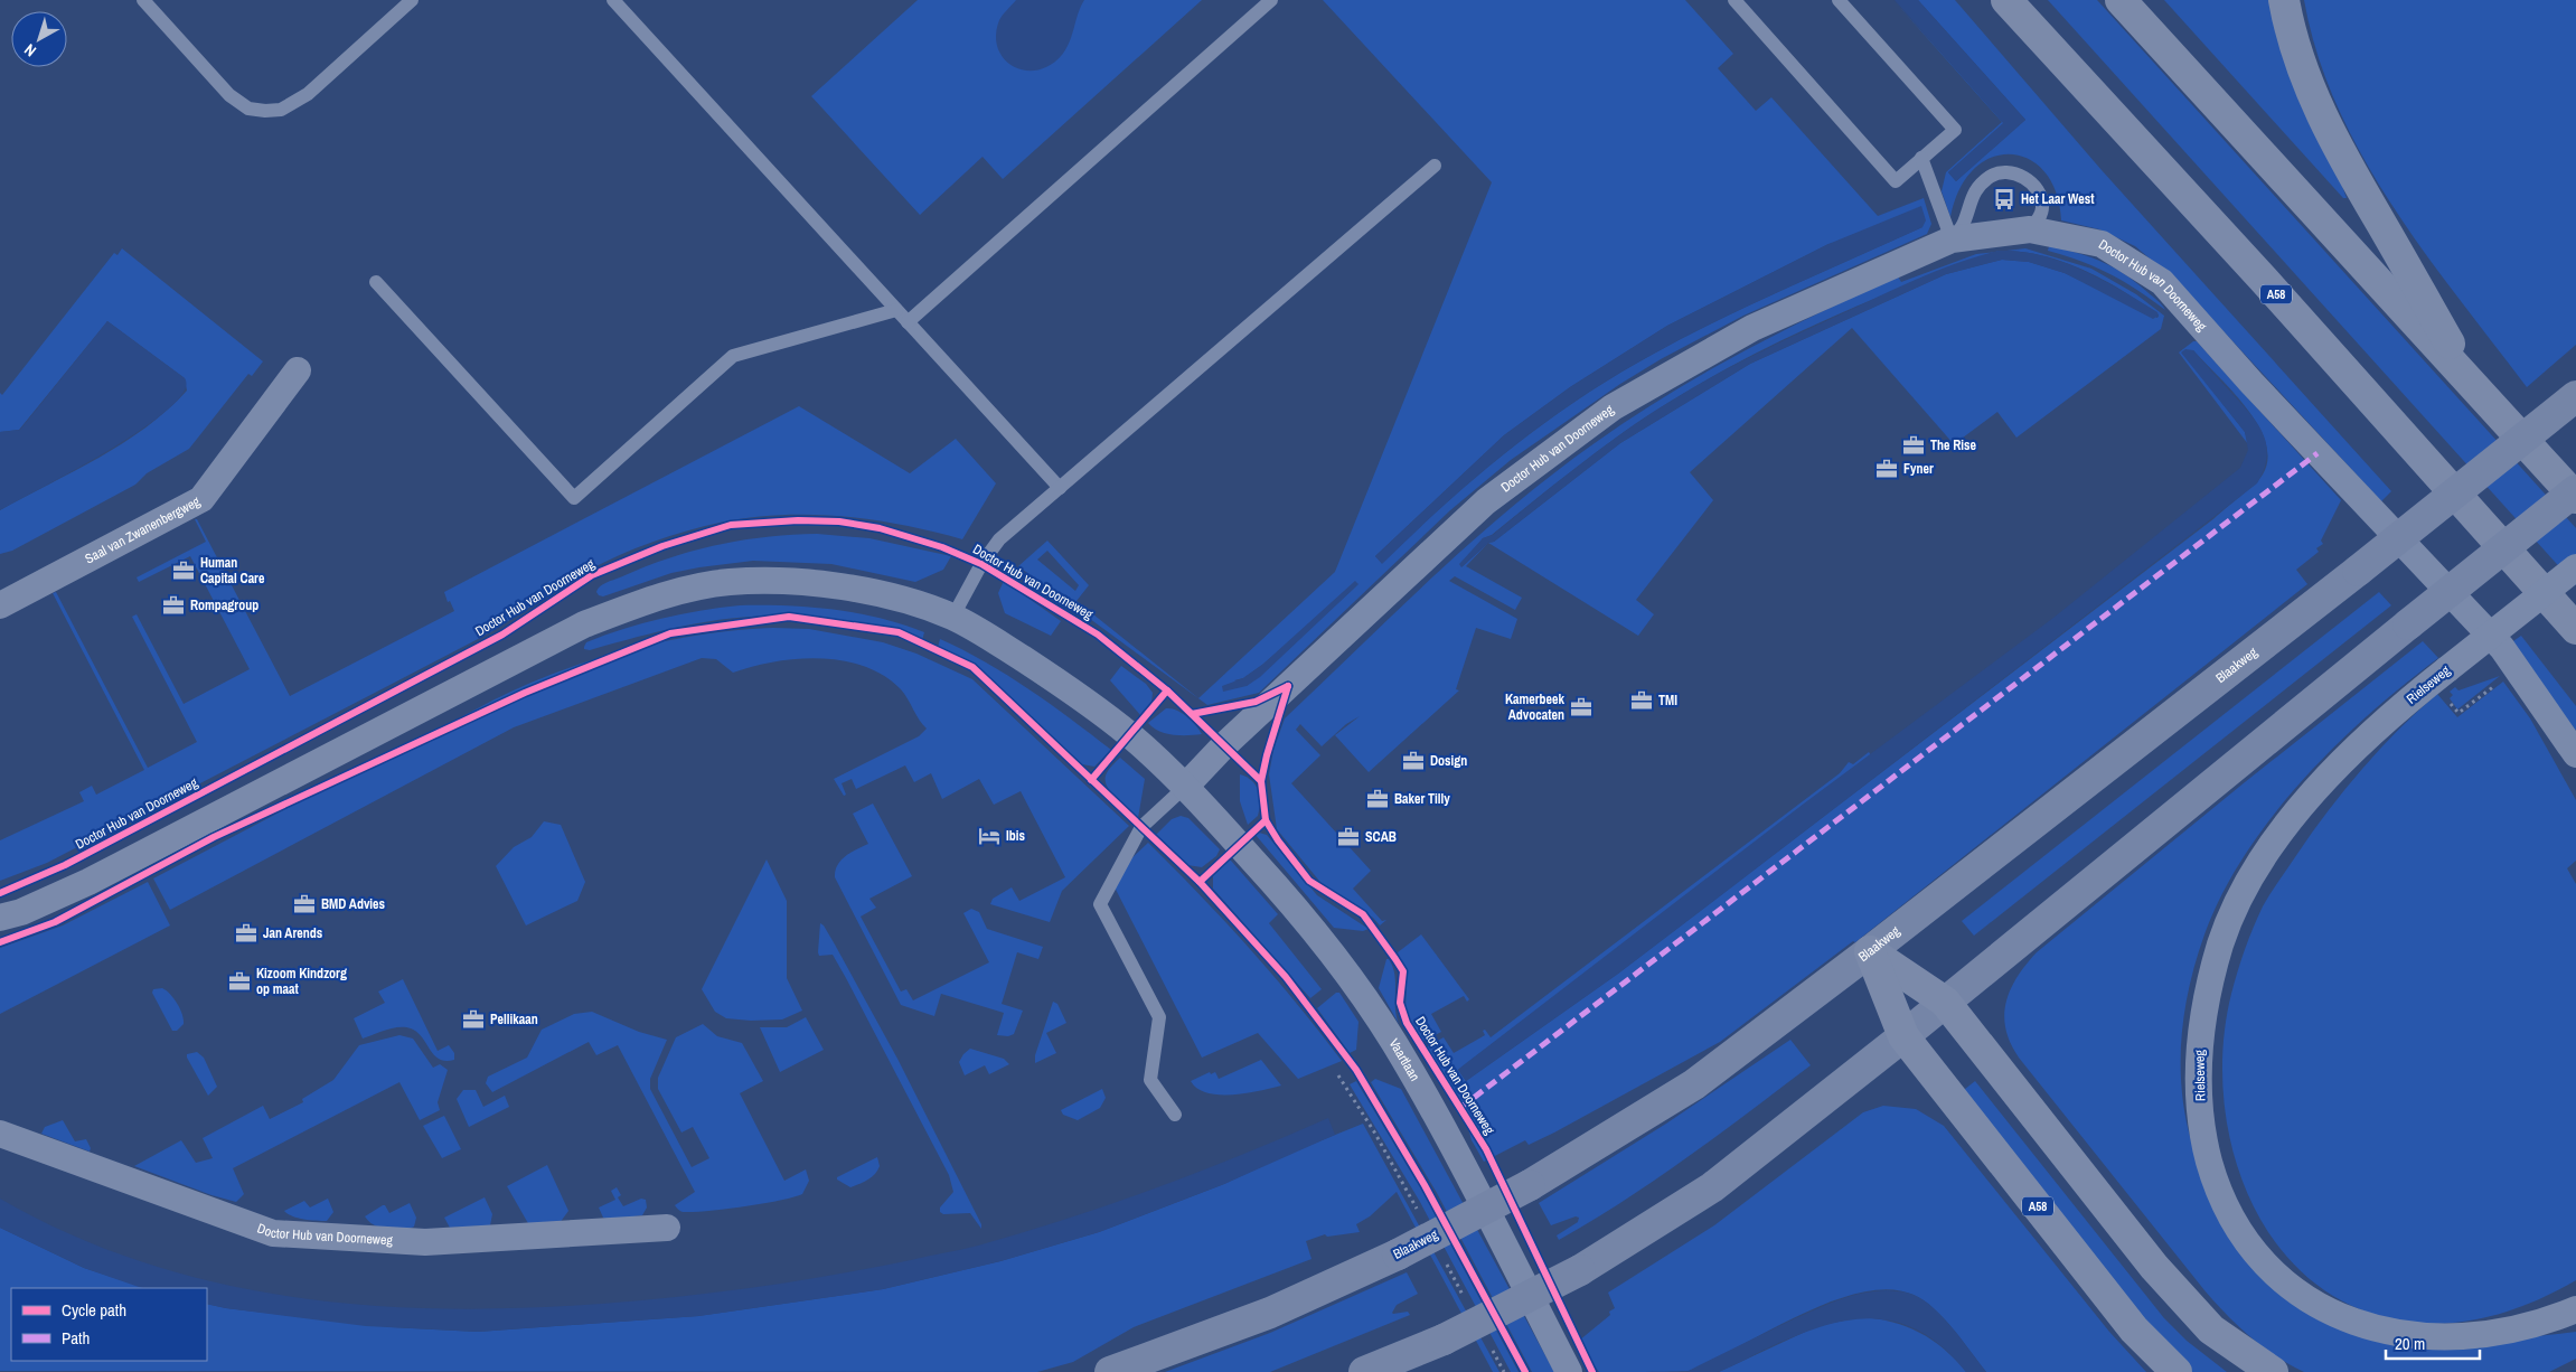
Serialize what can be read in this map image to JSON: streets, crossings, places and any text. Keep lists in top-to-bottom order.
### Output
{
  "streets": {
    "highway": ["A58"],
    "main road": ["Blaakweg"],
    "street": [
      "Doctor Hub van Doorneweg",
      "Saal van Zwanenbergweg",
      "Rielseweg",
      "Vaartlaan"
    ]
  },
  "crossings": [
    ["Doctor Hub van Doorneweg", "Vaartlaan"]
  ],
  "places": {
    "bus stop": ["Het Laar West"],
    "office": [
      "The Rise",
      "Fyner",
      "Human Capital Care",
      "Rompagroup",
      "TMI",
      "Kamerbeek Advocaten",
      "Dosign",
      "Baker Tilly",
      "SCAB",
      "BMD Advies",
      "Jan Arends",
      "Kizoom Kindzorg op maat",
      "Pellikaan"
    ],
    "hotel": ["Ibis"]
  },
  "legend": ["Cycle path", "Path"],
  "scale_bar": "20 m",
  "north": "bottom left"
}
